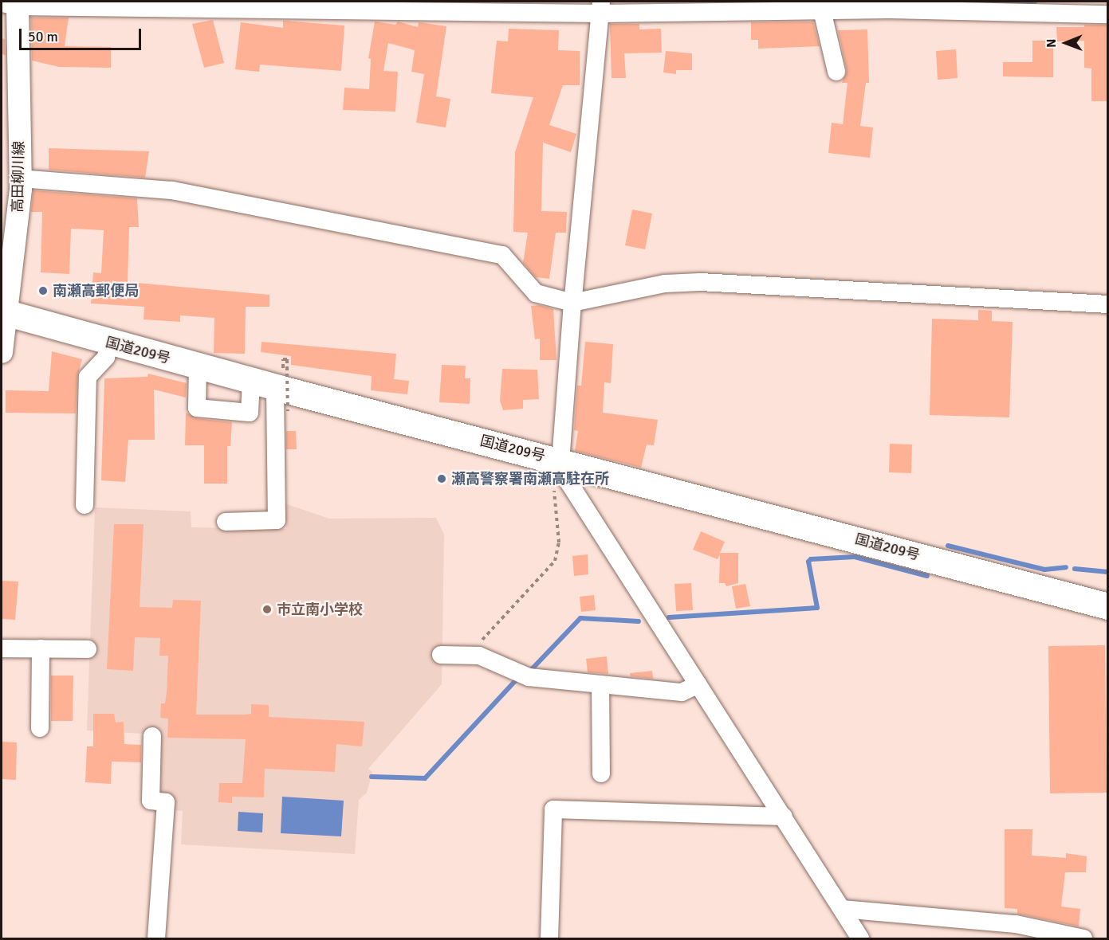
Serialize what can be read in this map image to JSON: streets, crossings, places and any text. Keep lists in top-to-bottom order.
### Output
{
  "streets": {
    "highway": ["国道209号"],
    "main road": ["高田柳川線"]
  },
  "crossings": [
    ["高田柳川線", "国道209号"]
  ],
  "places": ["南瀬高郵便局", "瀬高警察署南瀬高駐在所", "市立南小学校"],
  "scale_bar": "50 m",
  "north": "left"
}
